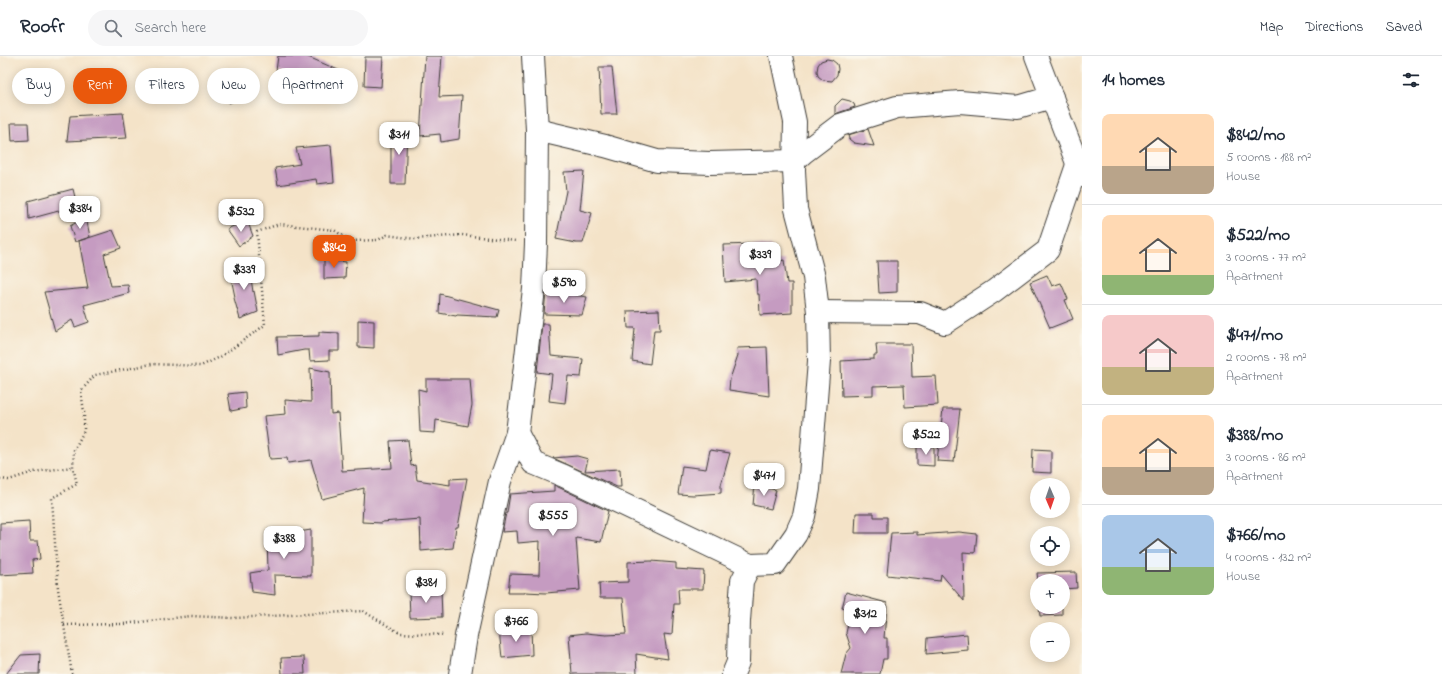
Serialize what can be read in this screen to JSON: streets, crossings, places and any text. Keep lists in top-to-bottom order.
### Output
{
  "north": "bottom",
  "page": {
    "header": "Roofr",
    "search": "Search here",
    "nav": ["Map", "Directions", "Saved"],
    "heading": "14 homes",
    "chip": [
      "Buy",
      "Rent",
      "Filters",
      "New",
      "Apartment"
    ],
    "list": [
      {
        "name": "$842/mo",
        "note": "5 rooms · 188 m² · House"
      },
      {
        "name": "$522/mo",
        "note": "3 rooms · 77 m² · Apartment"
      },
      {
        "name": "$471/mo",
        "note": "2 rooms · 78 m² · Apartment"
      },
      {
        "name": "$388/mo",
        "note": "3 rooms · 86 m² · Apartment"
      },
      {
        "name": "$766/mo",
        "note": "4 rooms · 132 m² · House"
      }
    ],
    "price": [
      "$311",
      "$384",
      "$532",
      "$842",
      "$339",
      "$339",
      "$590",
      "$522",
      "$471",
      "$555",
      "$388",
      "$381",
      "$312",
      "$766"
    ],
    "map_buttons": ["+", "−"]
  }
}
